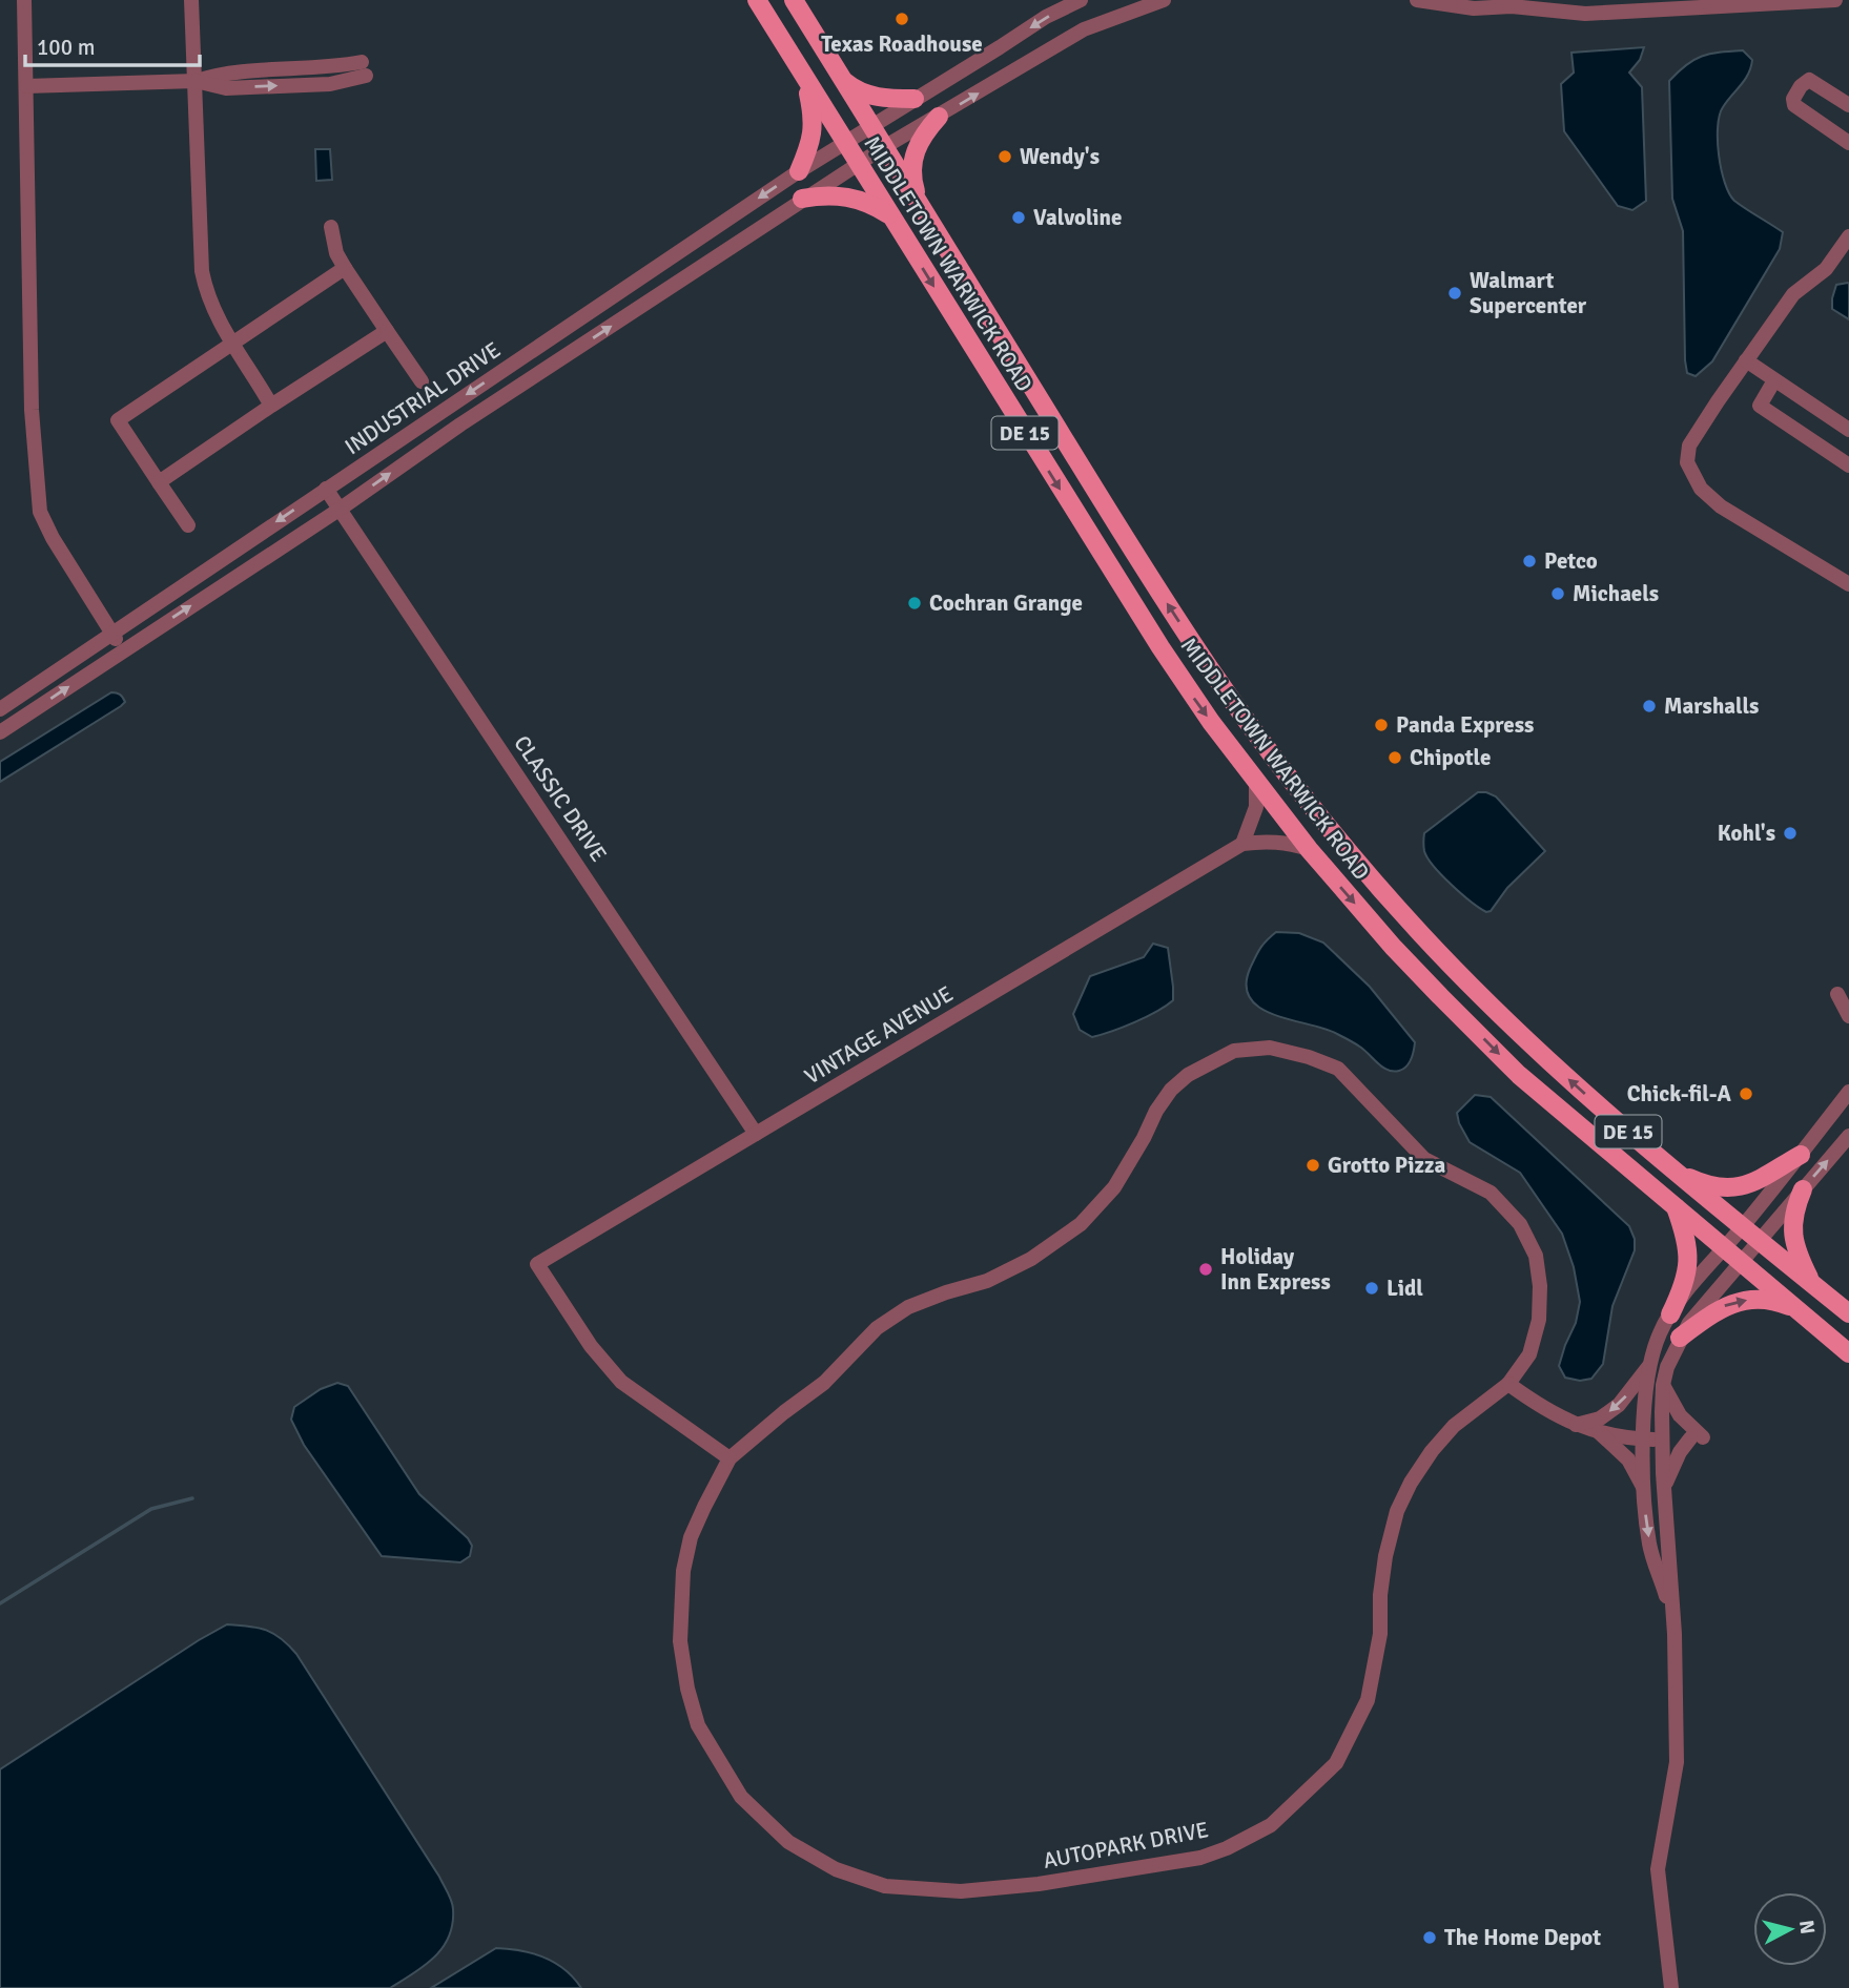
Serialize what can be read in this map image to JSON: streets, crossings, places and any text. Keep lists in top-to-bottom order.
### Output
{
  "streets": {
    "main road": ["MIDDLETOWN WARWICK ROAD", "DE 15"],
    "street": [
      "INDUSTRIAL DRIVE",
      "CLASSIC DRIVE",
      "VINTAGE AVENUE",
      "AUTOPARK DRIVE"
    ]
  },
  "crossings": [
    ["MIDDLETOWN WARWICK ROAD", "INDUSTRIAL DRIVE"],
    ["MIDDLETOWN WARWICK ROAD", "VINTAGE AVENUE"],
    ["INDUSTRIAL DRIVE", "CLASSIC DRIVE"],
    ["CLASSIC DRIVE", "VINTAGE AVENUE"],
    ["VINTAGE AVENUE", "AUTOPARK DRIVE"]
  ],
  "places": [
    "Texas Roadhouse",
    "Wendy's",
    "Valvoline",
    "Walmart Supercenter",
    "Petco",
    "Michaels",
    "Cochran Grange",
    "Marshalls",
    "Panda Express",
    "Chipotle",
    "Kohl's",
    "Chick-fil-A",
    "Grotto Pizza",
    "Holiday Inn Express",
    "Lidl",
    "The Home Depot"
  ],
  "scale_bar": "100 m",
  "north": "right"
}
